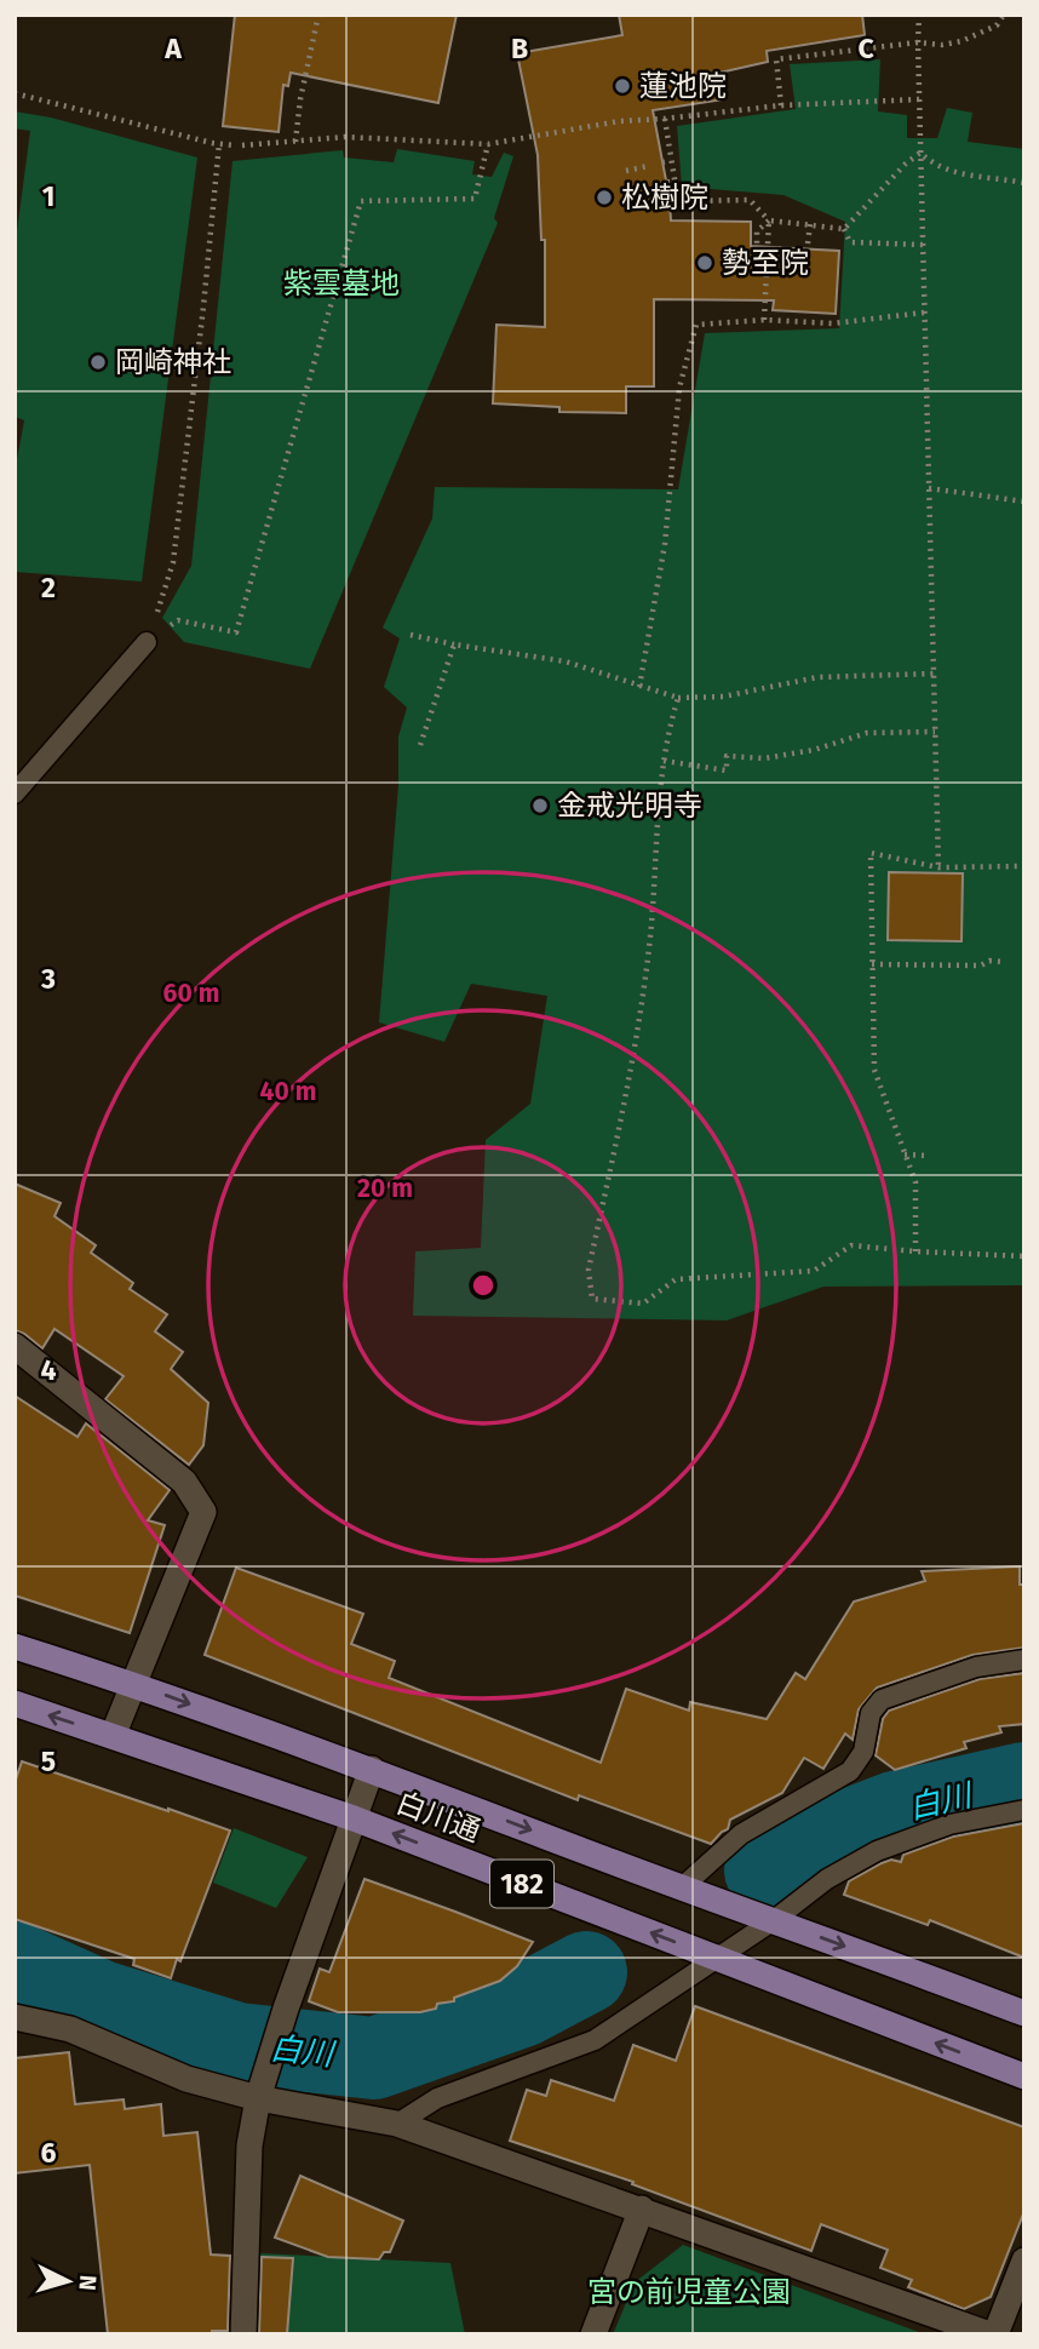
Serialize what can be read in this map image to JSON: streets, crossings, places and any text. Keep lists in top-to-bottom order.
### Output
{
  "streets": {
    "main road": ["白川通", "182"]
  },
  "water": ["白川"],
  "parks": ["紫雲墓地", "宮の前児童公園"],
  "places": [
    "蓮池院",
    "松樹院",
    "勢至院",
    "岡崎神社",
    "金戒光明寺"
  ],
  "north": "right",
  "grid": {
    "columns": ["A", "B", "C"],
    "rows": [
      "1",
      "2",
      "3",
      "4",
      "5",
      "6"
    ]
  },
  "rings": ["60 m", "40 m", "20 m"]
}
